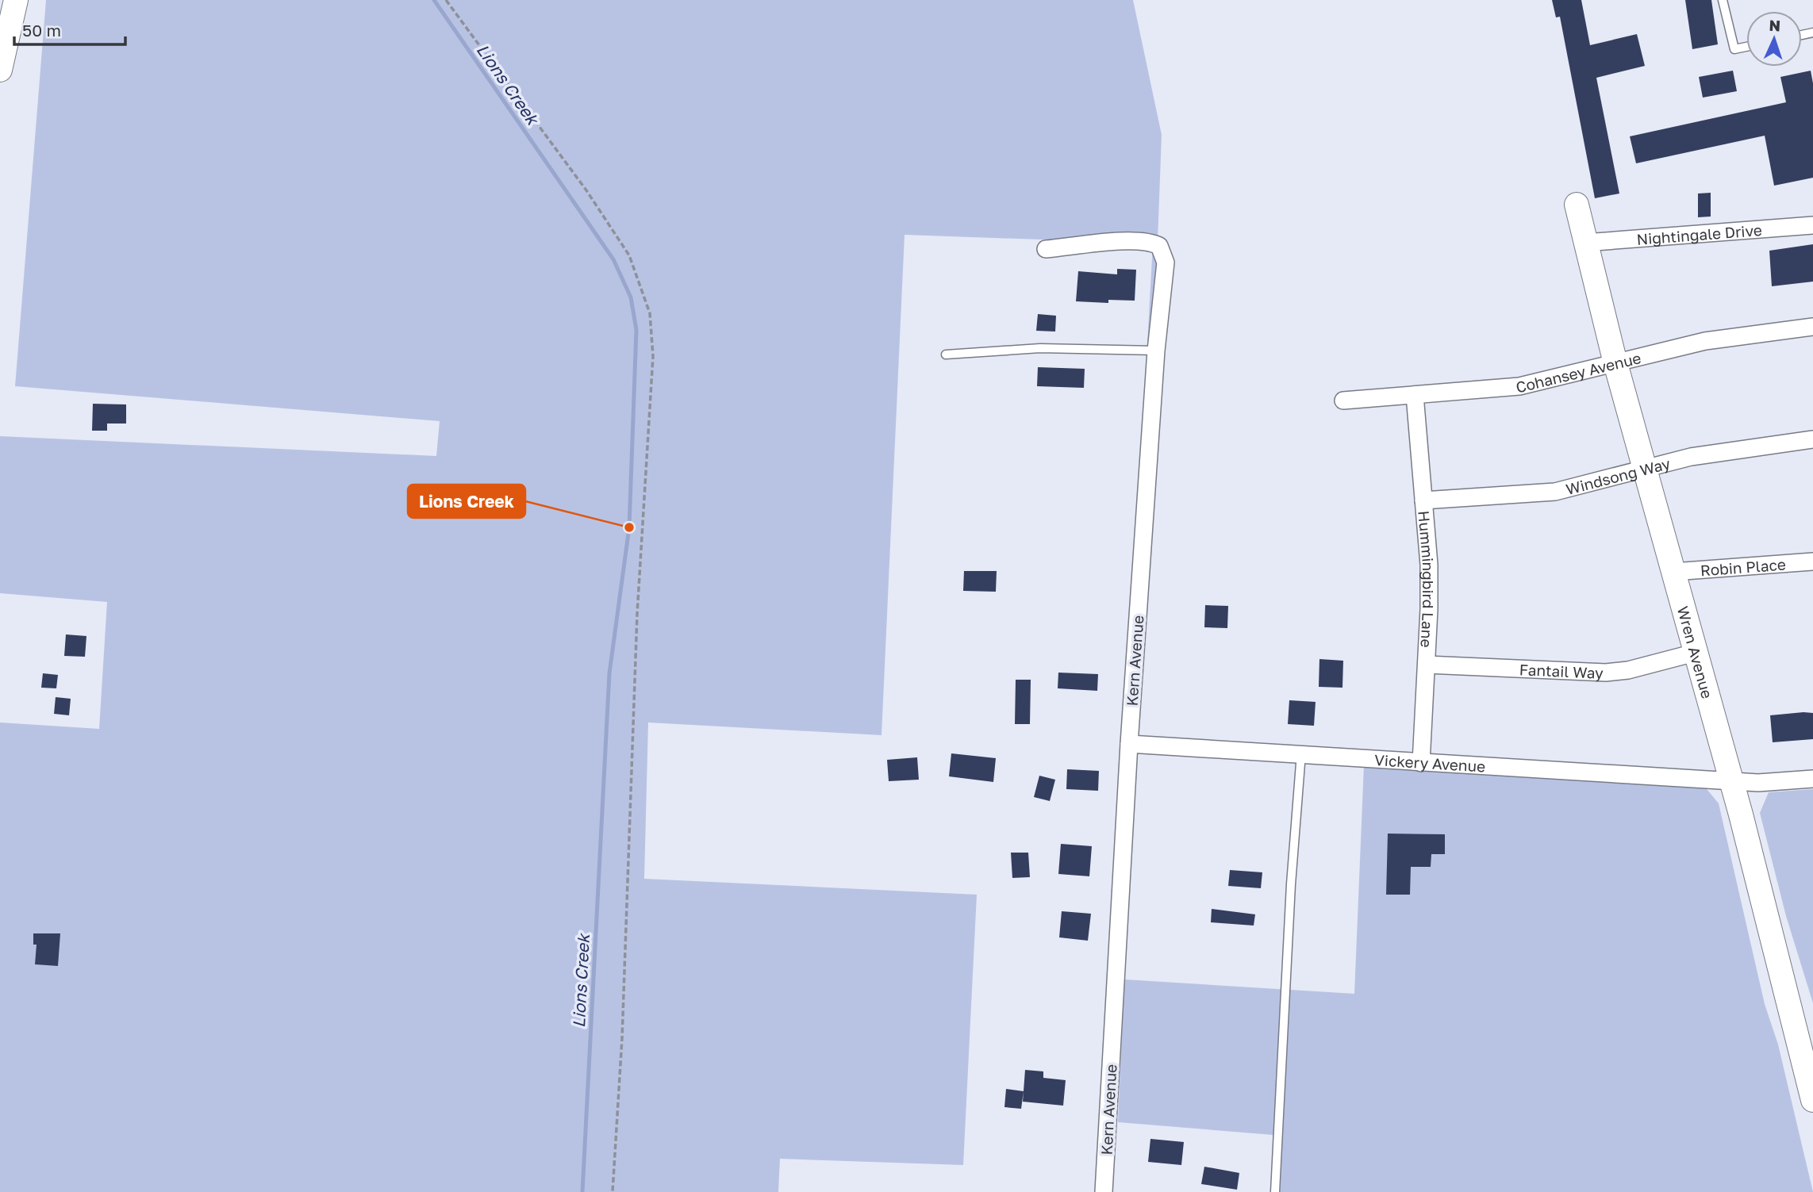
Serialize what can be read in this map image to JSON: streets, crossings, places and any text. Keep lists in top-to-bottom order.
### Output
{
  "streets": {
    "street": [
      "Nightingale Drive",
      "Cohansey Avenue",
      "Windsong Way",
      "Robin Place",
      "Hummingbird Lane",
      "Wren Avenue",
      "Kern Avenue",
      "Fantail Way",
      "Vickery Avenue"
    ]
  },
  "crossings": [
    ["Nightingale Drive", "Wren Avenue"],
    ["Cohansey Avenue", "Hummingbird Lane"],
    ["Cohansey Avenue", "Wren Avenue"],
    ["Windsong Way", "Hummingbird Lane"],
    ["Windsong Way", "Wren Avenue"],
    ["Robin Place", "Wren Avenue"],
    ["Hummingbird Lane", "Fantail Way"],
    ["Hummingbird Lane", "Vickery Avenue"],
    ["Wren Avenue", "Fantail Way"],
    ["Wren Avenue", "Vickery Avenue"],
    ["Kern Avenue", "Vickery Avenue"]
  ],
  "water": ["Lions Creek"],
  "places": ["Lions Creek"],
  "scale_bar": "50 m",
  "north": "top"
}
